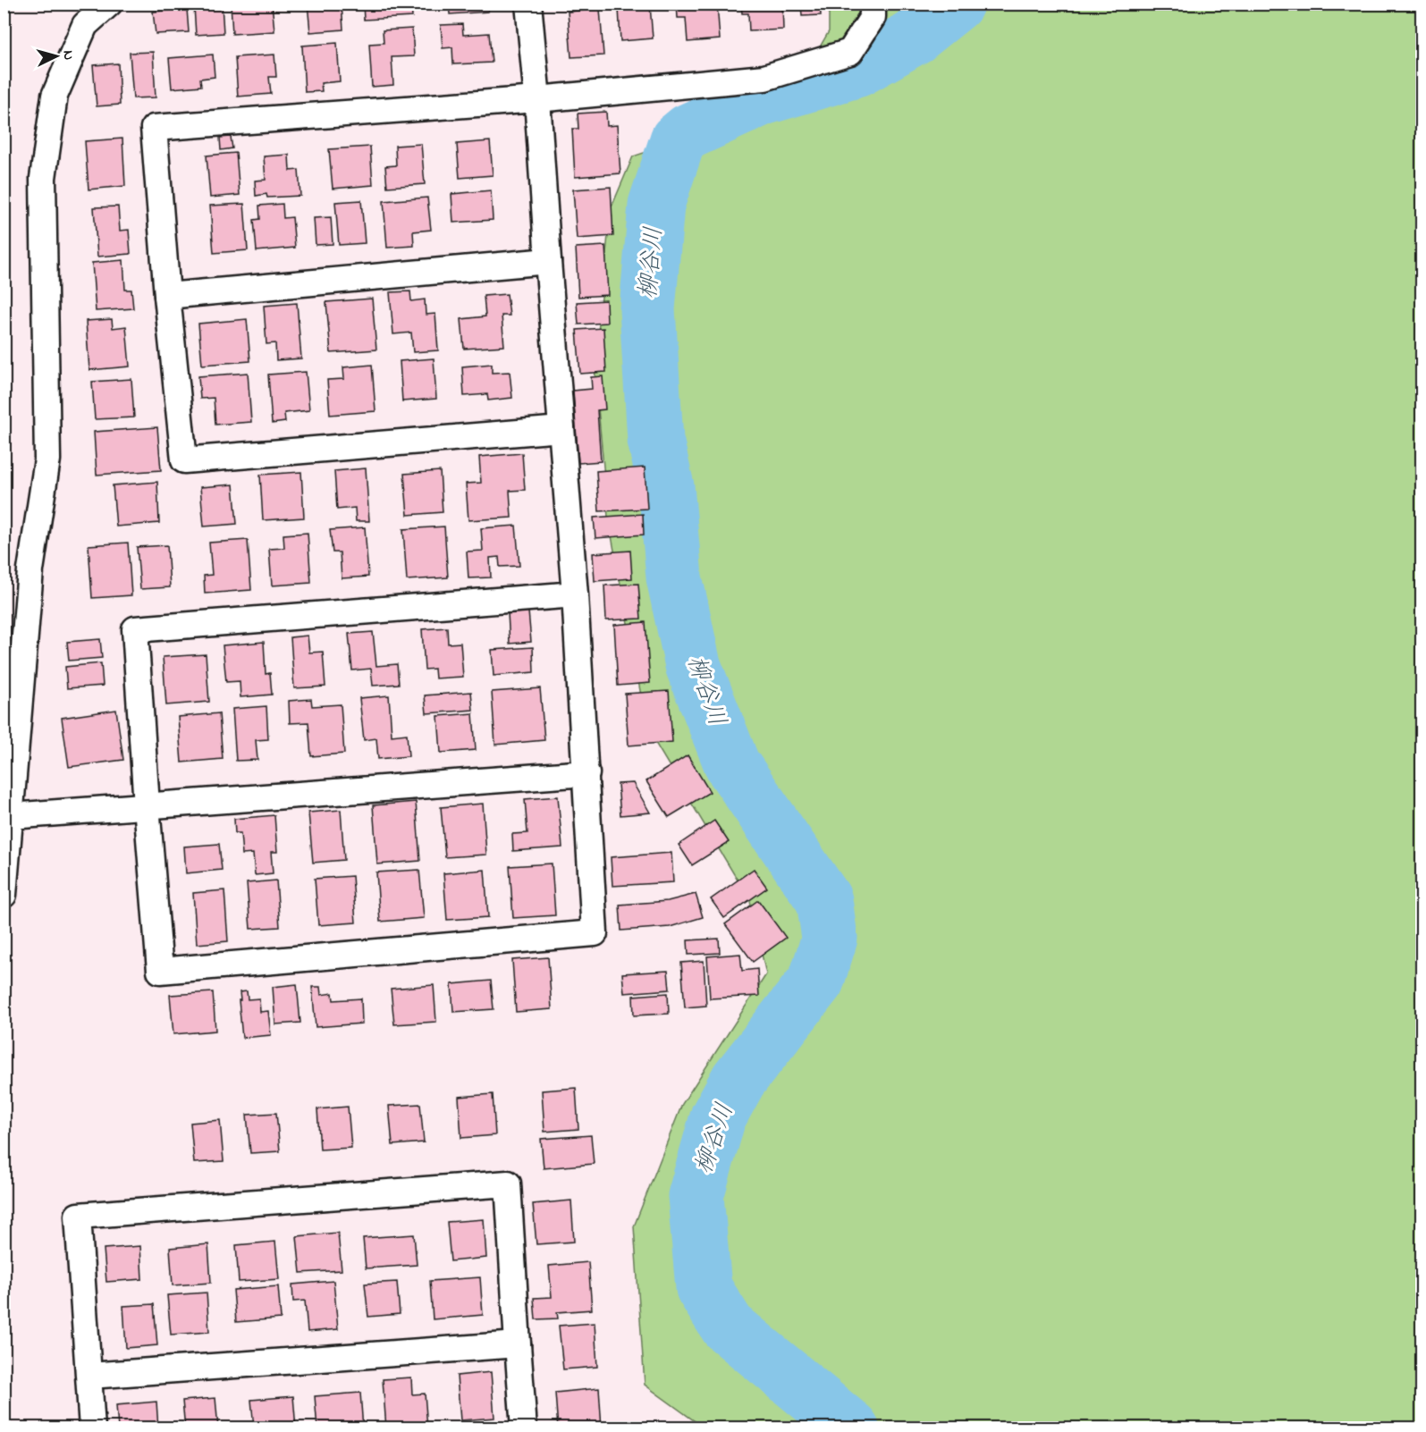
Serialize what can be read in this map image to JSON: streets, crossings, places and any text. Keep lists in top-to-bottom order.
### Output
{
  "water": ["柳谷川"],
  "north": "right"
}
